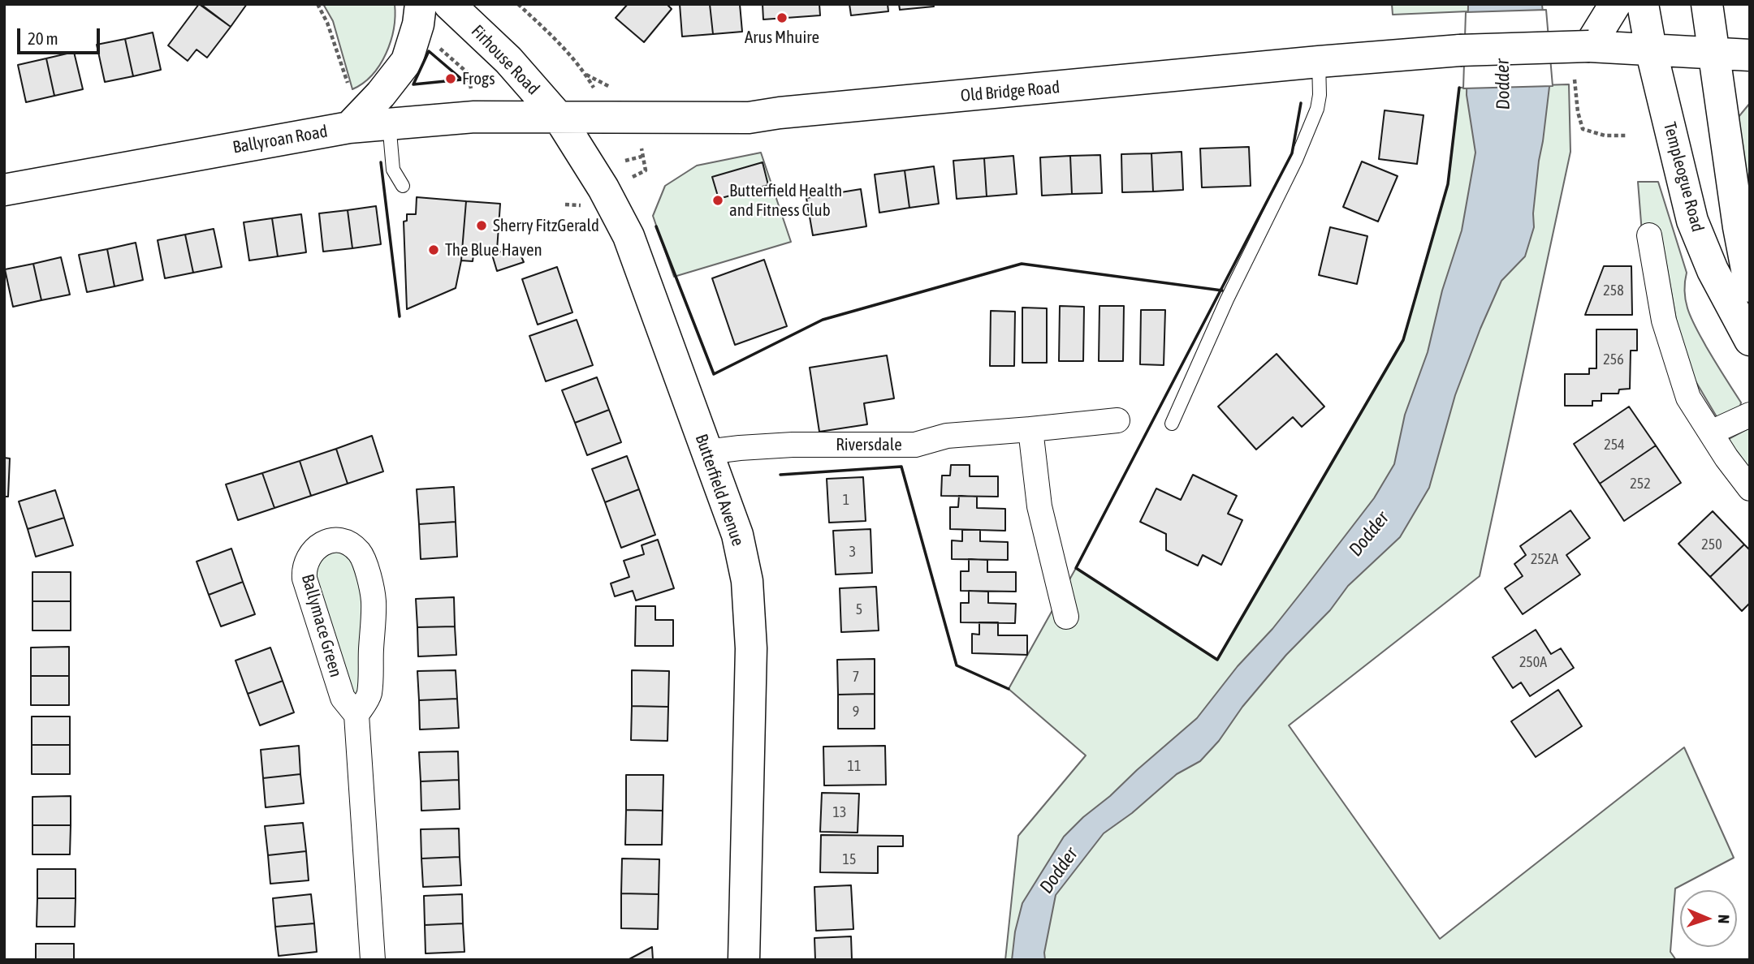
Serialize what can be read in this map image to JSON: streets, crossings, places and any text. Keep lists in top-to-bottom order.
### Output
{
  "streets": {
    "main road": [
      "Firhouse Road",
      "Old Bridge Road",
      "Ballyroan Road",
      "Templeogue Road",
      "Butterfield Avenue"
    ],
    "street": ["Riversdale", "Ballymace Green"]
  },
  "crossings": [
    ["Firhouse Road", "Old Bridge Road"],
    ["Firhouse Road", "Ballyroan Road"],
    ["Firhouse Road", "Butterfield Avenue"],
    ["Old Bridge Road", "Ballyroan Road"],
    ["Old Bridge Road", "Butterfield Avenue"],
    ["Ballyroan Road", "Butterfield Avenue"],
    ["Riversdale", "Butterfield Avenue"]
  ],
  "water": ["Dodder"],
  "places": [
    "Arus Mhuire",
    "Frogs",
    "Butterfield Health and Fitness Club",
    "Sherry FitzGerald",
    "The Blue Haven"
  ],
  "house_numbers": [
    "258",
    "256",
    "254",
    "252",
    "1",
    "250",
    "3",
    "252A",
    "5",
    "250A",
    "7",
    "9",
    "11",
    "13",
    "15"
  ],
  "scale_bar": "20 m",
  "north": "right"
}
